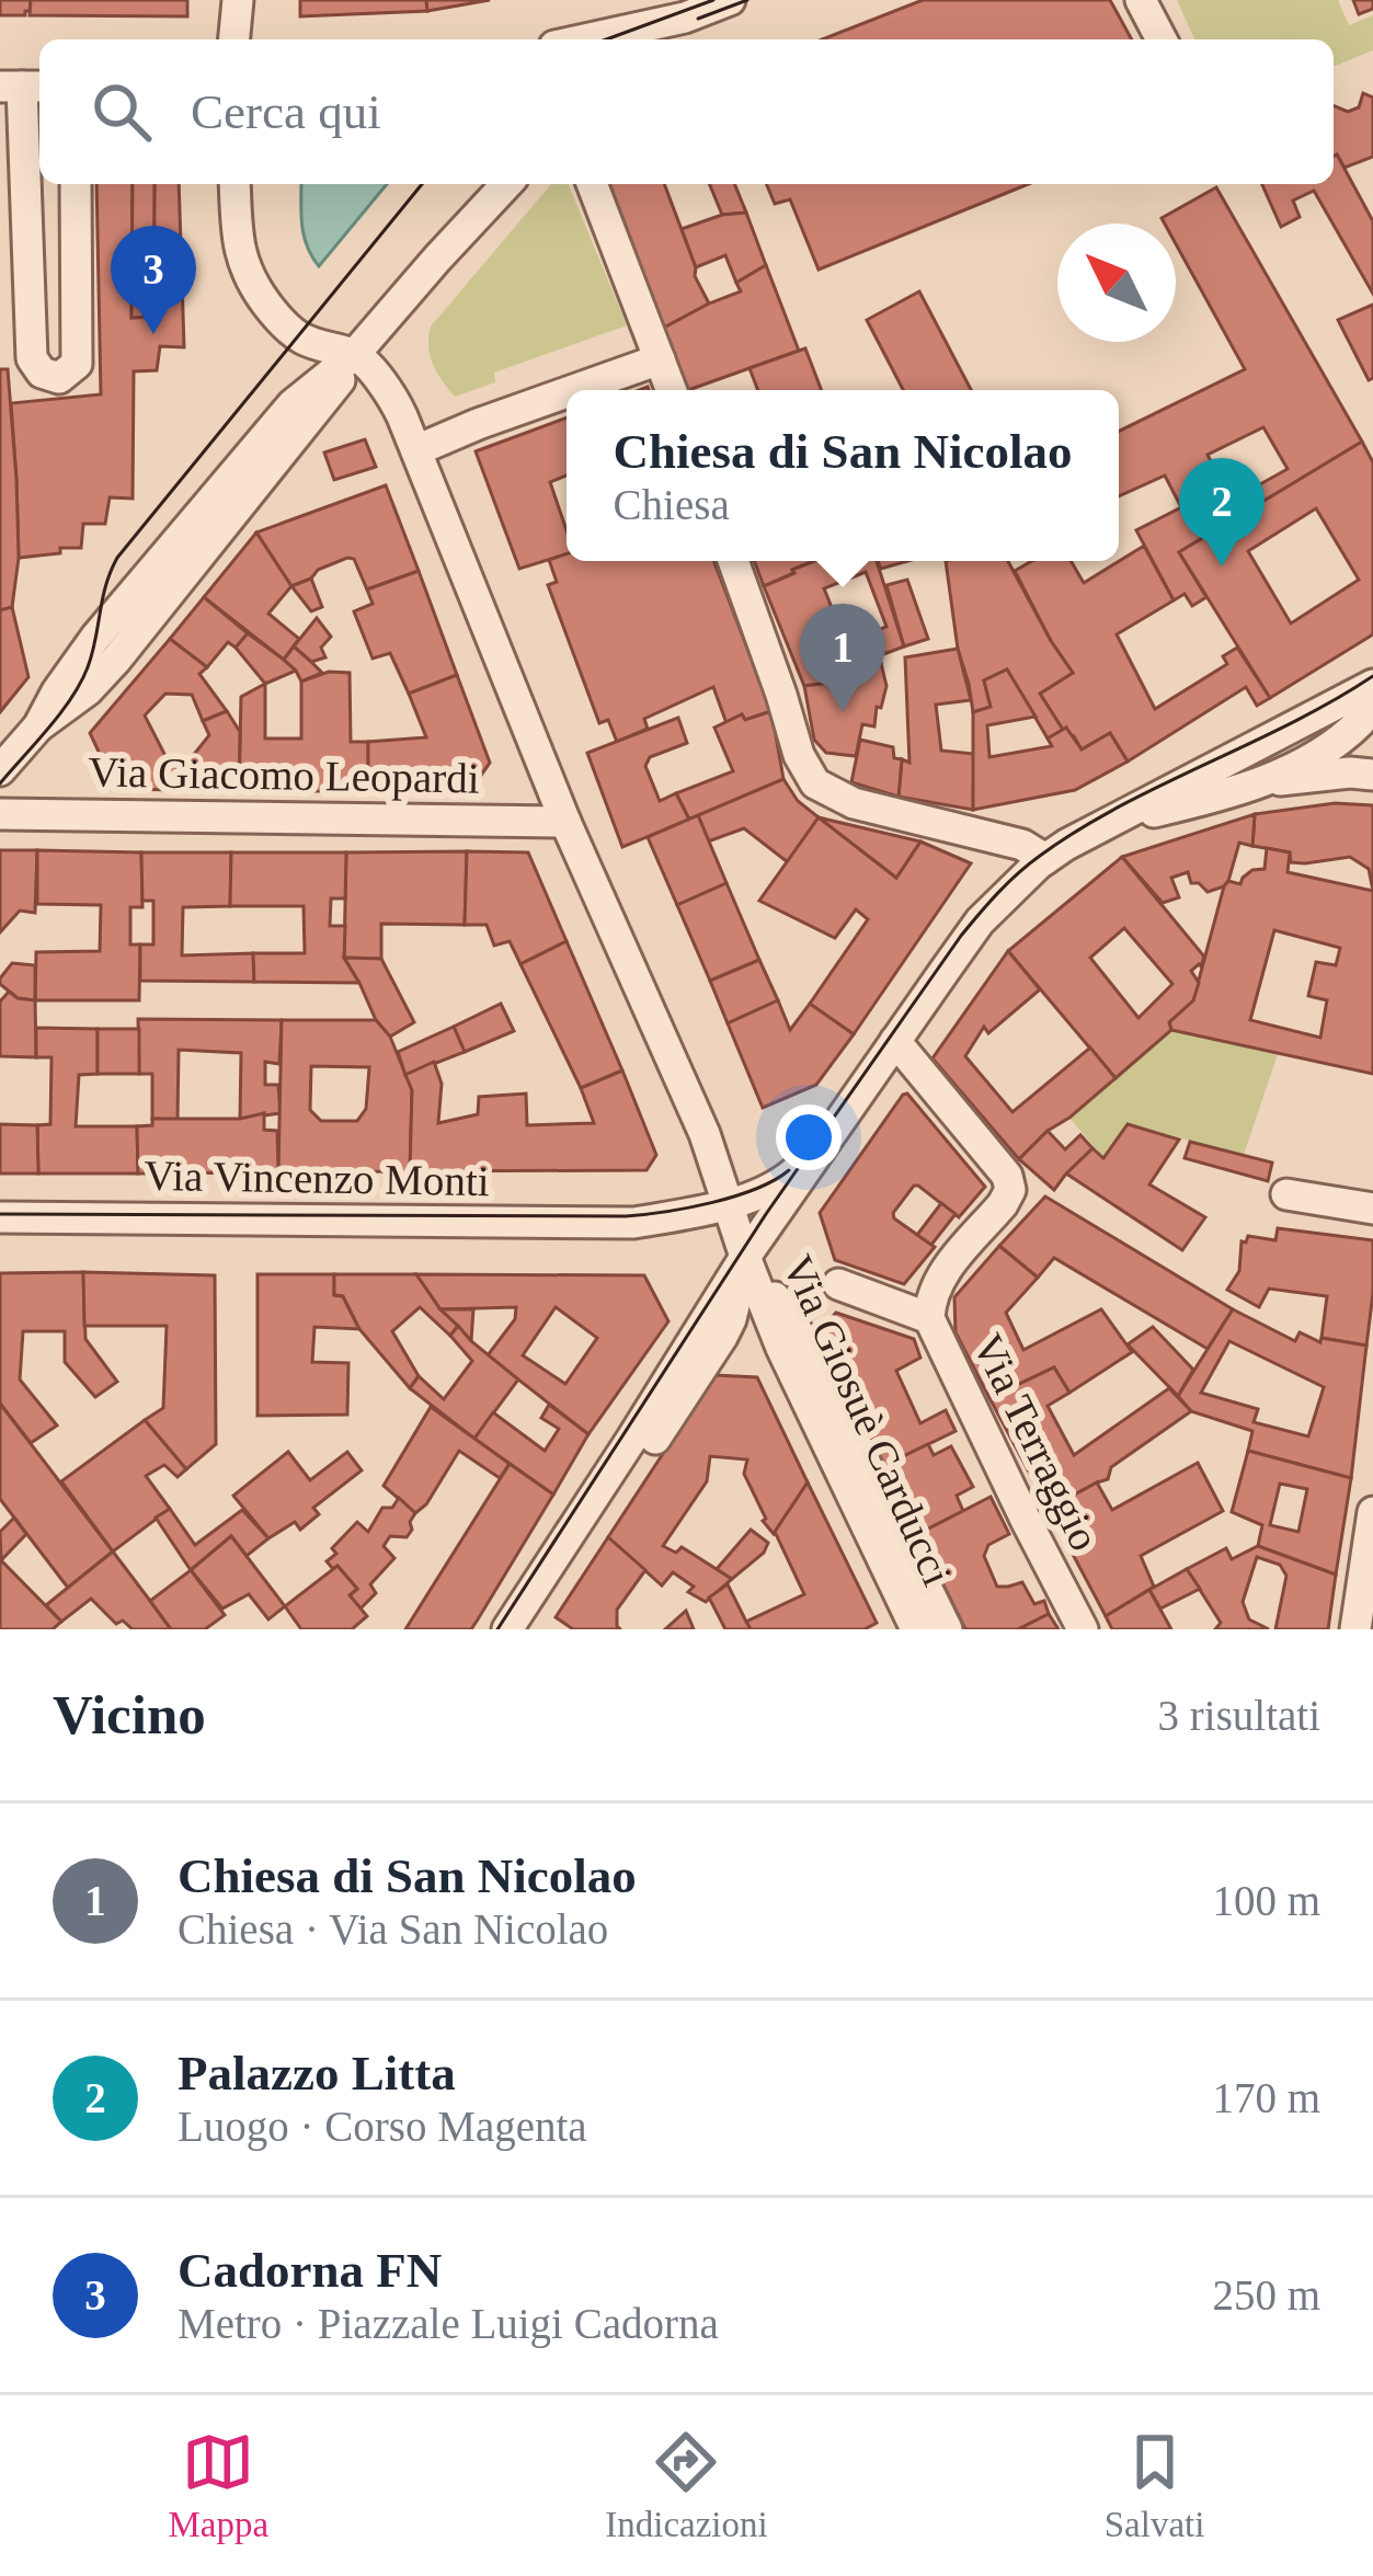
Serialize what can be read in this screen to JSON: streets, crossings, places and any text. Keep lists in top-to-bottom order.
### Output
{
  "streets": {
    "street": [
      "Via Giacomo Leopardi",
      "Via Vincenzo Monti",
      "Via Giosuè Carducci",
      "Via Terraggio"
    ]
  },
  "north": "top left",
  "page": {
    "search": "Cerca qui",
    "pins": ["3", "2", "1"],
    "popup": ["Chiesa di San Nicolao", "Chiesa"],
    "heading": ["Vicino", "3 risultati"],
    "list": [
      {
        "mark": "1",
        "name": "Chiesa di San Nicolao",
        "note": "Chiesa · Via San Nicolao",
        "value": "100 m"
      },
      {
        "mark": "2",
        "name": "Palazzo Litta",
        "note": "Luogo · Corso Magenta",
        "value": "170 m"
      },
      {
        "mark": "3",
        "name": "Cadorna FN",
        "note": "Metro · Piazzale Luigi Cadorna",
        "value": "250 m"
      }
    ],
    "nav": ["Mappa", "Indicazioni", "Salvati"]
  }
}
